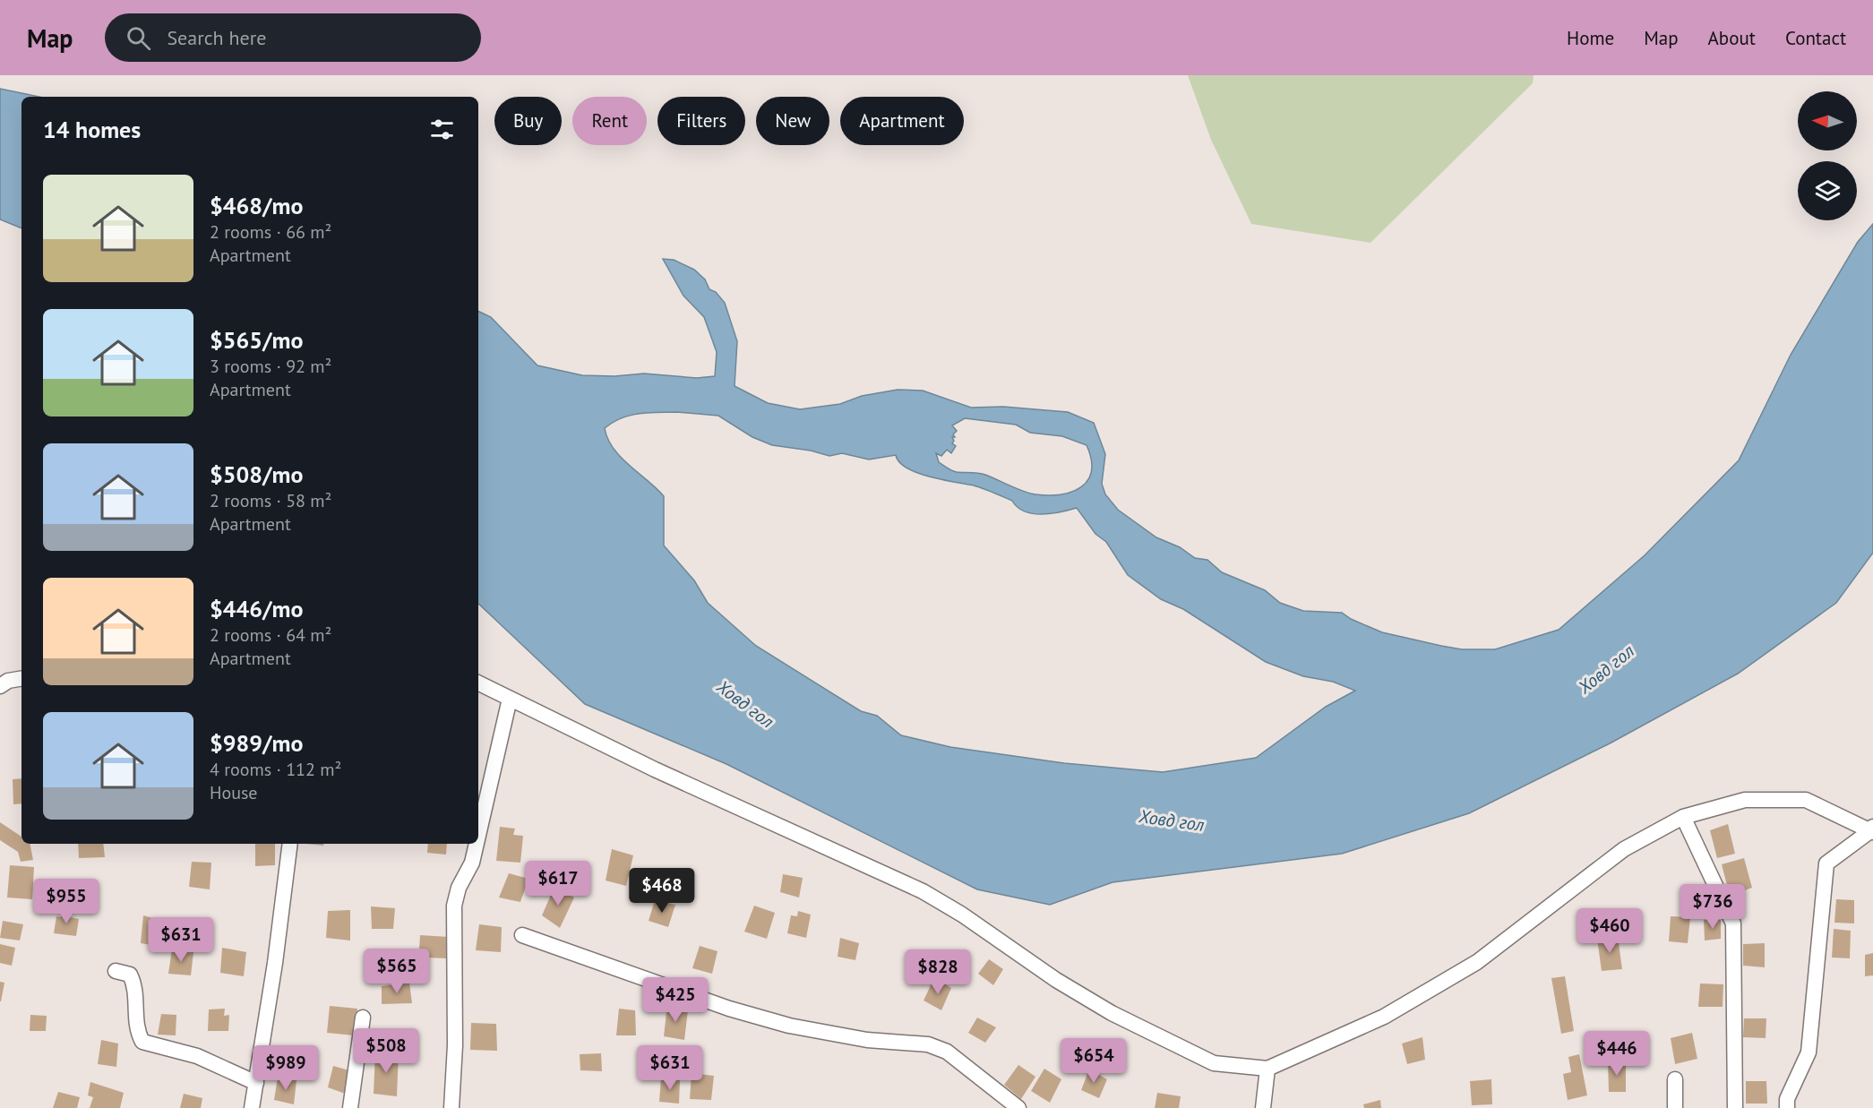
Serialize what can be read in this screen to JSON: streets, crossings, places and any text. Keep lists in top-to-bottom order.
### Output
{
  "water": ["Ховд гол"],
  "north": "left",
  "page": {
    "header": "Map",
    "search": "Search here",
    "nav": [
      "Home",
      "Map",
      "About",
      "Contact"
    ],
    "chip": [
      "Buy",
      "Rent",
      "Filters",
      "New",
      "Apartment"
    ],
    "heading": "14 homes",
    "list": [
      {
        "name": "$468/mo",
        "note": "2 rooms · 66 m² · Apartment"
      },
      {
        "name": "$565/mo",
        "note": "3 rooms · 92 m² · Apartment"
      },
      {
        "name": "$508/mo",
        "note": "2 rooms · 58 m² · Apartment"
      },
      {
        "name": "$446/mo",
        "note": "2 rooms · 64 m² · Apartment"
      },
      {
        "name": "$989/mo",
        "note": "4 rooms · 112 m² · House"
      }
    ],
    "price": [
      "$617",
      "$468",
      "$955",
      "$736",
      "$460",
      "$631",
      "$565",
      "$828",
      "$425",
      "$508",
      "$446",
      "$654",
      "$989",
      "$631"
    ]
  }
}
